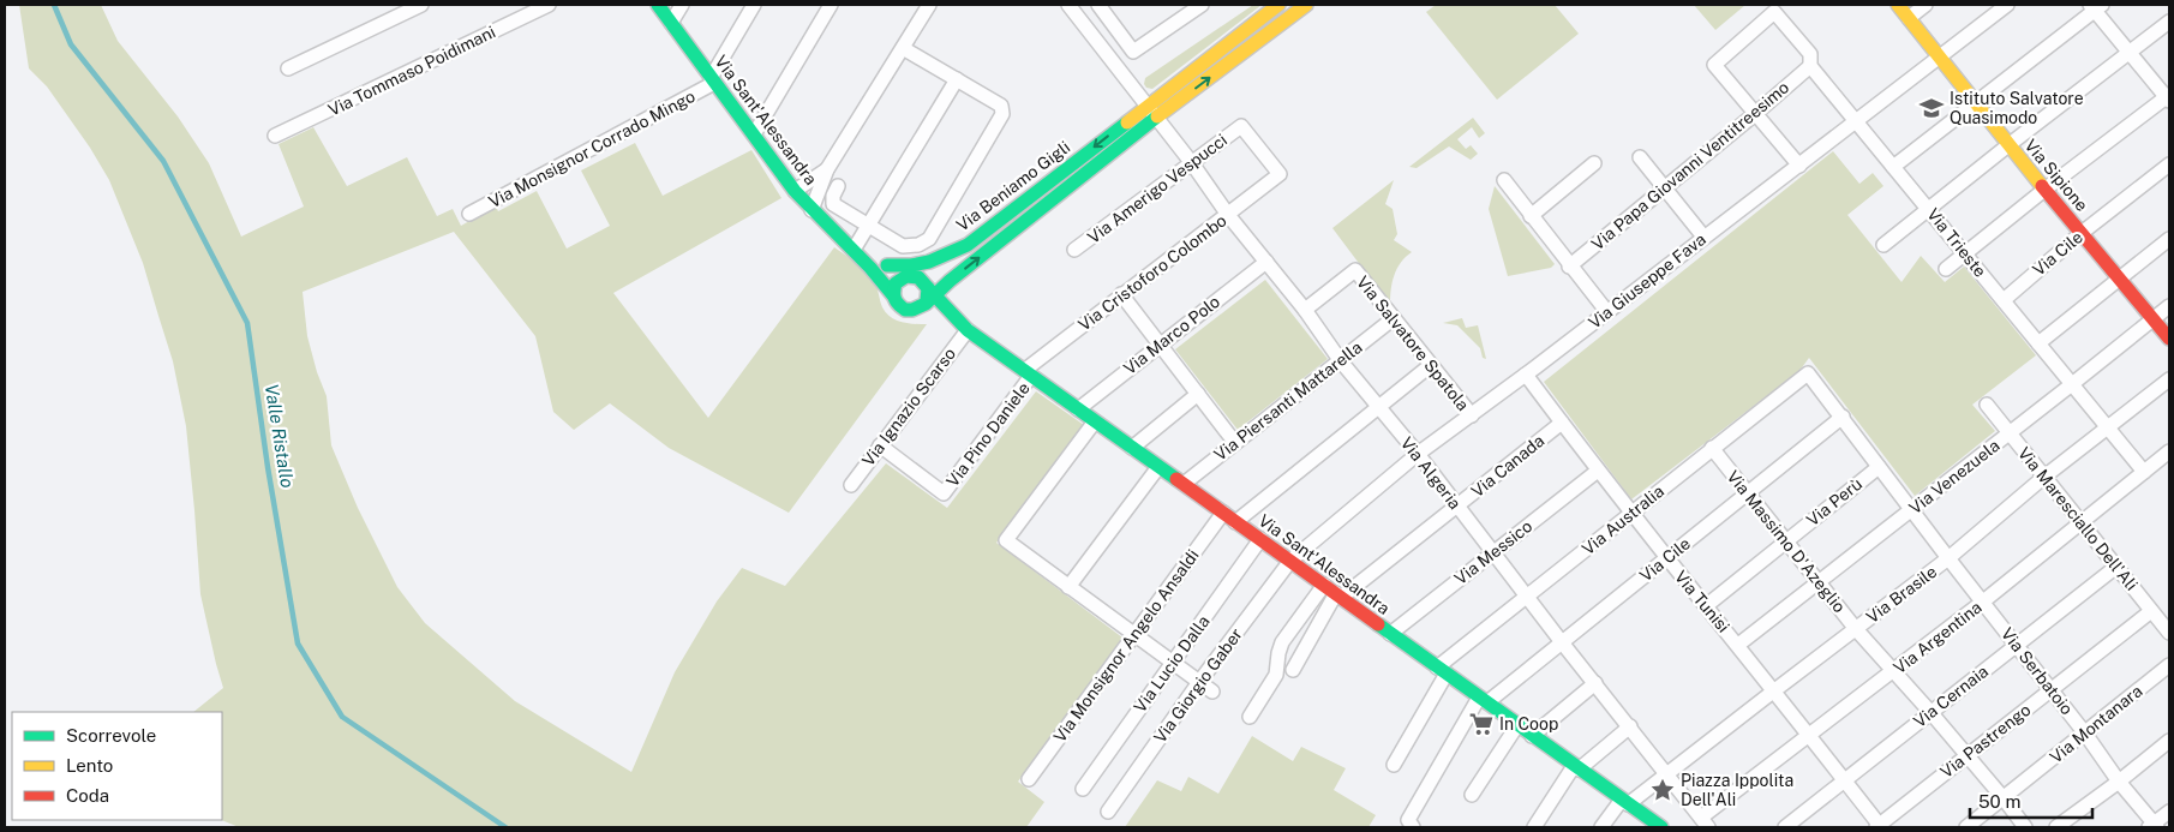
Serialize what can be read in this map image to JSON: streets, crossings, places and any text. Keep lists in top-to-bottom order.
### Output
{
  "streets": {
    "street": [
      "Via Tommaso Poidimani",
      "Via Sant'Alessandra",
      "Via Monsignor Corrado Mingo",
      "Via Papa Giovanni Ventitreesimo",
      "Via Sipione",
      "Via Beniamo Gigli",
      "Via Amerigo Vespucci",
      "Via Trieste",
      "Via Cile",
      "Via Cristoforo Colombo",
      "Via Giuseppe Fava",
      "Via Marco Polo",
      "Via Salvatore Spatola",
      "Via Piersanti Mattarella",
      "Via Ignazio Scarso",
      "Via Pino Daniele",
      "Via Canada",
      "Via Algeria",
      "Via Venezuela",
      "Via Perù",
      "Via Maresciallo Dell'Ali",
      "Via Australia",
      "Via Massimo D'Azeglio",
      "Via Messico",
      "Via Brasile",
      "Via Tunisi",
      "Via Argentina",
      "Via Monsignor Angelo Ansaldi",
      "Via Lucio Dalla",
      "Via Serbatoio",
      "Via Giorgio Gaber",
      "Via Cernaia",
      "Via Montanara",
      "Via Pastrengo"
    ]
  },
  "crossings": [
    ["Via Sant'Alessandra", "Via Monsignor Corrado Mingo"],
    ["Via Sant'Alessandra", "Via Cile"],
    ["Via Sant'Alessandra", "Via Cristoforo Colombo"],
    ["Via Sant'Alessandra", "Via Giuseppe Fava"],
    ["Via Sant'Alessandra", "Via Marco Polo"],
    ["Via Sant'Alessandra", "Via Piersanti Mattarella"],
    ["Via Sant'Alessandra", "Via Ignazio Scarso"],
    ["Via Sant'Alessandra", "Via Pino Daniele"],
    ["Via Sant'Alessandra", "Via Canada"],
    ["Via Sant'Alessandra", "Via Australia"],
    ["Via Sant'Alessandra", "Via Messico"],
    ["Via Sant'Alessandra", "Via Brasile"],
    ["Via Sant'Alessandra", "Via Monsignor Angelo Ansaldi"],
    ["Via Sant'Alessandra", "Via Lucio Dalla"],
    ["Via Sant'Alessandra", "Via Giorgio Gaber"],
    ["Via Papa Giovanni Ventitreesimo", "Via Trieste"],
    ["Via Sipione", "Via Cile"],
    ["Via Sipione", "Via Giuseppe Fava"],
    ["Via Sipione", "Via Venezuela"],
    ["Via Beniamo Gigli", "Via Algeria"],
    ["Via Amerigo Vespucci", "Via Cristoforo Colombo"],
    ["Via Amerigo Vespucci", "Via Algeria"],
    ["Via Trieste", "Via Cile"],
    ["Via Trieste", "Via Giuseppe Fava"],
    ["Via Trieste", "Via Venezuela"],
    ["Via Trieste", "Via Brasile"],
    ["Via Trieste", "Via Argentina"],
    ["Via Cile", "Via Algeria"],
    ["Via Cile", "Via Massimo D'Azeglio"],
    ["Via Cile", "Via Tunisi"],
    ["Via Cile", "Via Serbatoio"],
    ["Via Cristoforo Colombo", "Via Pino Daniele"],
    ["Via Cristoforo Colombo", "Via Algeria"],
    ["Via Giuseppe Fava", "Via Salvatore Spatola"],
    ["Via Giuseppe Fava", "Via Algeria"],
    ["Via Giuseppe Fava", "Via Tunisi"],
    ["Via Giuseppe Fava", "Via Giorgio Gaber"],
    ["Via Marco Polo", "Via Algeria"],
    ["Via Salvatore Spatola", "Via Piersanti Mattarella"],
    ["Via Salvatore Spatola", "Via Algeria"],
    ["Via Piersanti Mattarella", "Via Algeria"],
    ["Via Ignazio Scarso", "Via Pino Daniele"],
    ["Via Canada", "Via Algeria"],
    ["Via Canada", "Via Tunisi"],
    ["Via Algeria", "Via Australia"],
    ["Via Algeria", "Via Messico"],
    ["Via Algeria", "Via Brasile"],
    ["Via Algeria", "Via Argentina"],
    ["Via Venezuela", "Via Maresciallo Dell'Ali"],
    ["Via Venezuela", "Via Massimo D'Azeglio"],
    ["Via Venezuela", "Via Tunisi"],
    ["Via Venezuela", "Via Serbatoio"],
    ["Via Perù", "Via Massimo D'Azeglio"],
    ["Via Perù", "Via Tunisi"],
    ["Via Perù", "Via Serbatoio"],
    ["Via Maresciallo Dell'Ali", "Via Brasile"],
    ["Via Maresciallo Dell'Ali", "Via Argentina"],
    ["Via Maresciallo Dell'Ali", "Via Cernaia"],
    ["Via Maresciallo Dell'Ali", "Via Pastrengo"],
    ["Via Australia", "Via Massimo D'Azeglio"],
    ["Via Australia", "Via Tunisi"],
    ["Via Australia", "Via Serbatoio"],
    ["Via Massimo D'Azeglio", "Via Brasile"],
    ["Via Massimo D'Azeglio", "Via Argentina"],
    ["Via Massimo D'Azeglio", "Via Cernaia"],
    ["Via Massimo D'Azeglio", "Via Montanara"],
    ["Via Massimo D'Azeglio", "Via Pastrengo"],
    ["Via Messico", "Via Tunisi"],
    ["Via Brasile", "Via Tunisi"],
    ["Via Brasile", "Via Serbatoio"],
    ["Via Tunisi", "Via Argentina"],
    ["Via Tunisi", "Via Cernaia"],
    ["Via Tunisi", "Via Pastrengo"],
    ["Via Argentina", "Via Serbatoio"],
    ["Via Serbatoio", "Via Cernaia"],
    ["Via Serbatoio", "Via Montanara"],
    ["Via Serbatoio", "Via Pastrengo"]
  ],
  "water": ["Valle Ristallo"],
  "places": {
    "school or university": ["Istituto Salvatore Quasimodo"],
    "supermarket": ["In Coop"],
    "place": ["Piazza Ippolita Dell'Ali"]
  },
  "legend": ["Scorrevole", "Lento", "Coda"],
  "scale_bar": "50 m"
}
